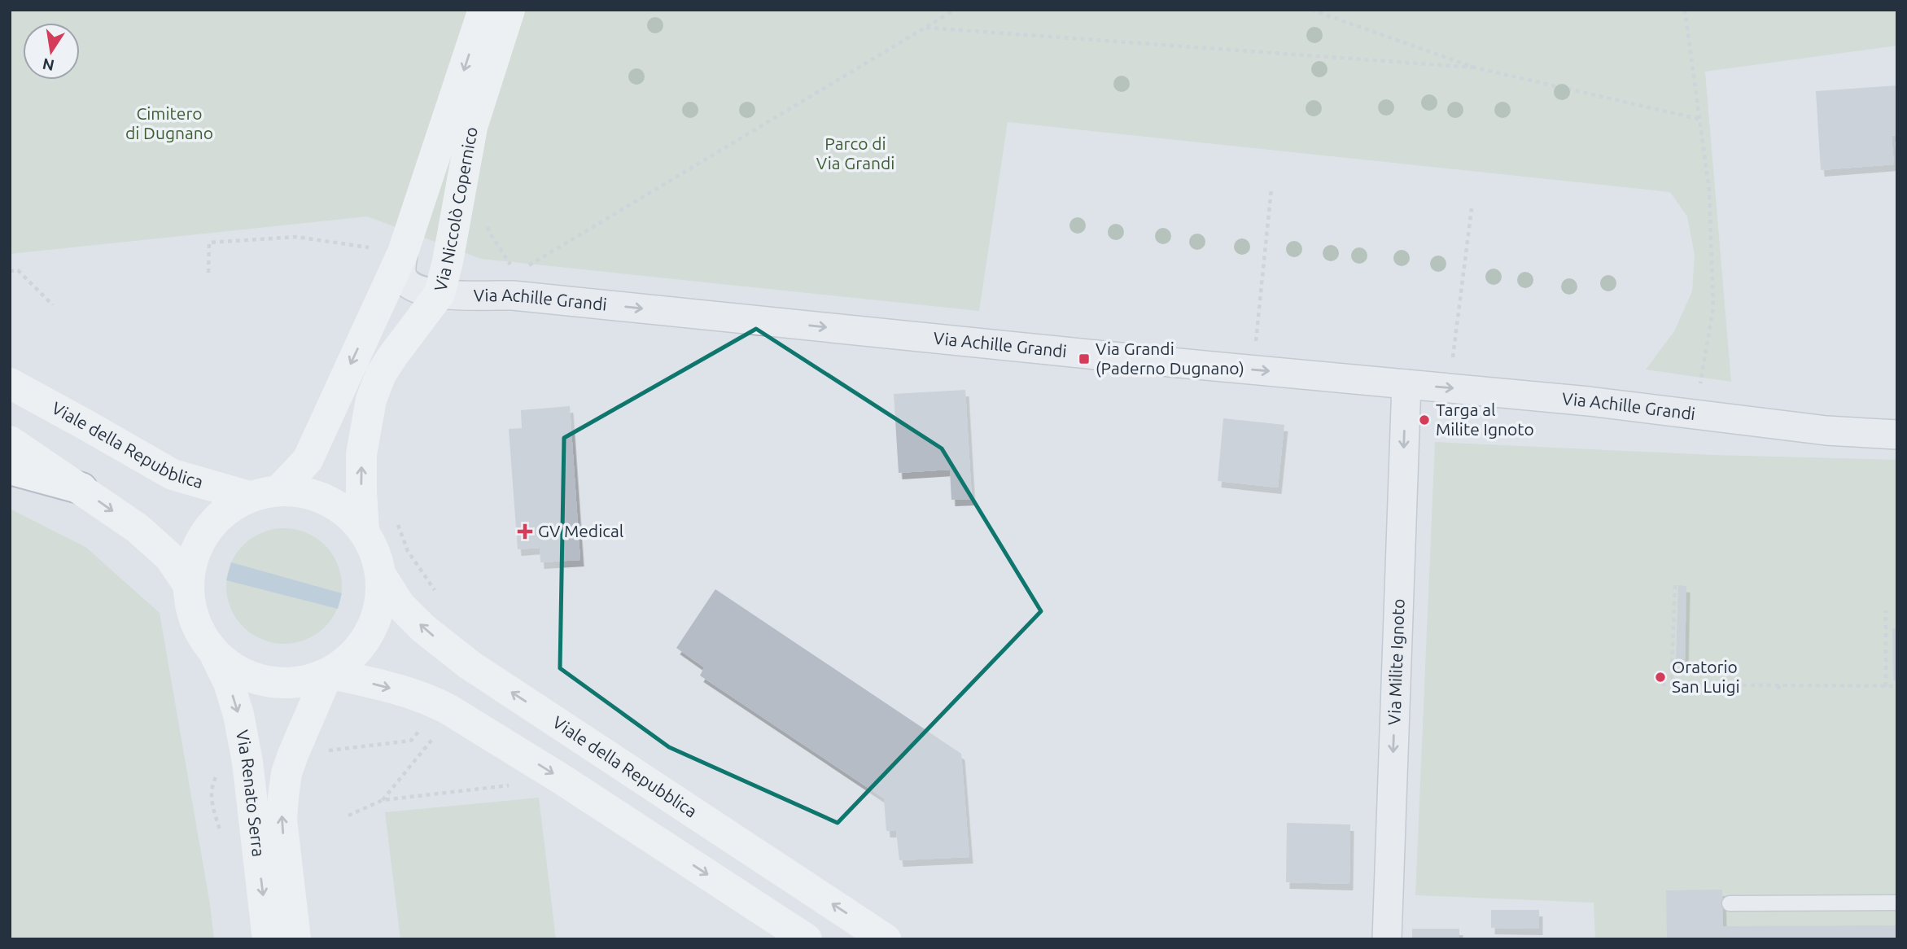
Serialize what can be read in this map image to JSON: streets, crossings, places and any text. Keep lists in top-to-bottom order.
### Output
{
  "streets": {
    "main road": ["Via Niccolò Copernico", "Viale della Repubblica", "Via Renato Serra"],
    "street": ["Via Achille Grandi", "Via Milite Ignoto"]
  },
  "crossings": [
    ["Via Niccolò Copernico", "Via Achille Grandi"],
    ["Via Niccolò Copernico", "Viale della Repubblica"],
    ["Via Niccolò Copernico", "Via Renato Serra"],
    ["Via Achille Grandi", "Via Milite Ignoto"],
    ["Viale della Repubblica", "Via Renato Serra"]
  ],
  "one_way": ["Via Achille Grandi", "Via Milite Ignoto"],
  "parks": ["Cimitero di Dugnano", "Parco di Via Grandi"],
  "places": {
    "transit": ["Via Grandi (Paderno Dugnano)"],
    "other": ["Targa al Milite Ignoto", "Oratorio San Luigi"],
    "health": ["GV Medical"]
  },
  "north": "bottom"
}
